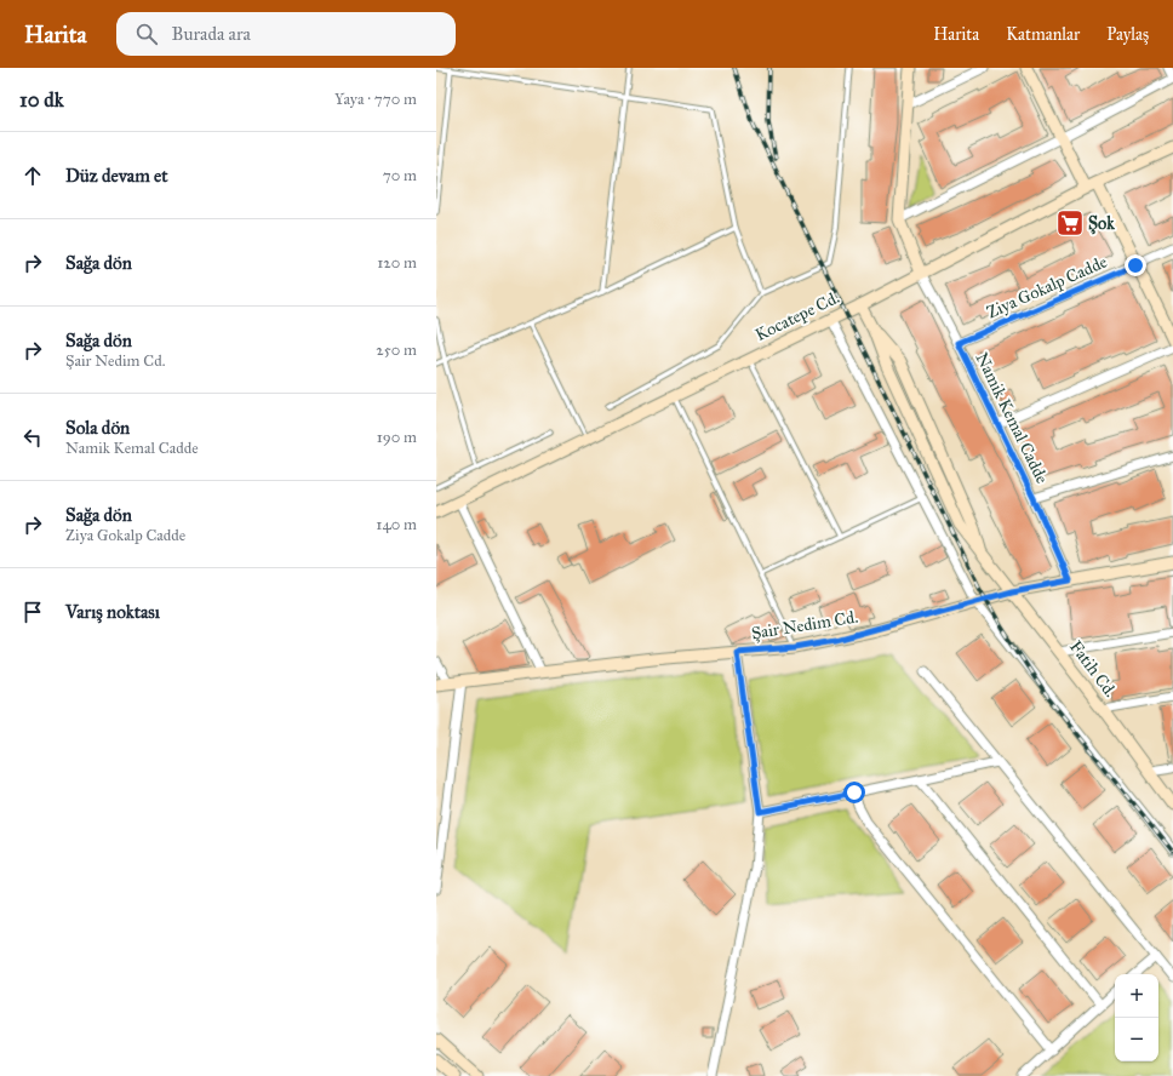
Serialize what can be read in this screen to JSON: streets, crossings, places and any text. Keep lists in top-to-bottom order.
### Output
{
  "streets": {
    "street": [
      "Ziya Gokalp Cadde",
      "Kocatepe Cd.",
      "Namik Kemal Cadde",
      "Şair Nedim Cd.",
      "Fatih Cd."
    ]
  },
  "crossings": [
    ["Ziya Gokalp Cadde", "Namik Kemal Cadde"],
    ["Kocatepe Cd.", "Namik Kemal Cadde"],
    ["Kocatepe Cd.", "Fatih Cd."],
    ["Namik Kemal Cadde", "Şair Nedim Cd."],
    ["Şair Nedim Cd.", "Fatih Cd."]
  ],
  "places": {
    "supermarket": ["Şok"]
  },
  "page": {
    "header": "Harita",
    "search": "Burada ara",
    "nav": ["Harita", "Katmanlar", "Paylaş"],
    "heading": ["10 dk", "Yaya · 770 m"],
    "list": [
      ["Düz devam et", "70 m"],
      ["Sağa dön", "120 m"],
      ["Sağa dön", "Şair Nedim Cd.", "250 m"],
      ["Sola dön", "Namik Kemal Cadde", "190 m"],
      ["Sağa dön", "Ziya Gokalp Cadde", "140 m"],
      "Varış noktası"
    ],
    "map_buttons": ["+", "−"]
  }
}
